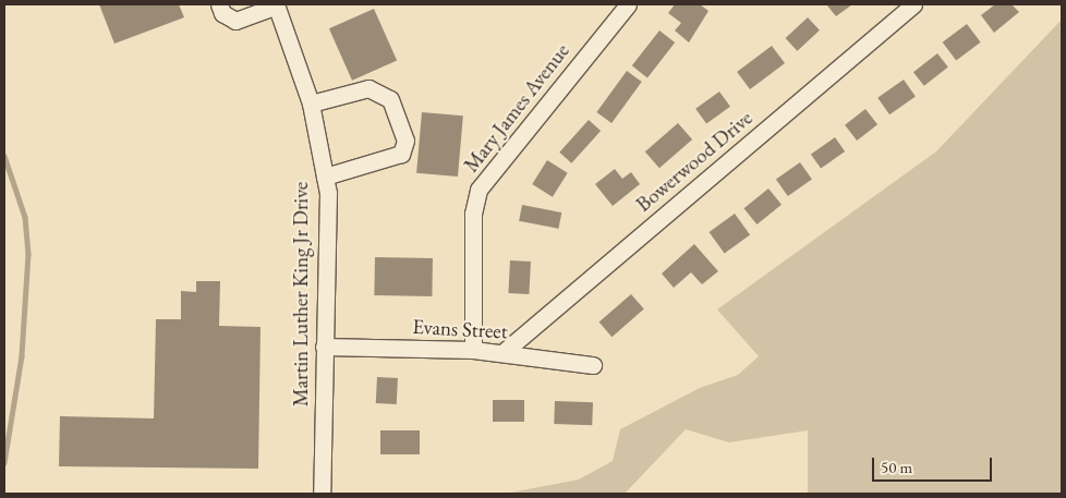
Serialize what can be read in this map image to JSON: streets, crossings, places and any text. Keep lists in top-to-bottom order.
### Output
{
  "streets": {
    "street": [
      "Mary James Avenue",
      "Bowerwood Drive",
      "Martin Luther King Jr Drive",
      "Evans Street"
    ]
  },
  "crossings": [
    ["Mary James Avenue", "Evans Street"],
    ["Bowerwood Drive", "Evans Street"],
    ["Martin Luther King Jr Drive", "Evans Street"]
  ],
  "scale_bar": "50 m"
}
